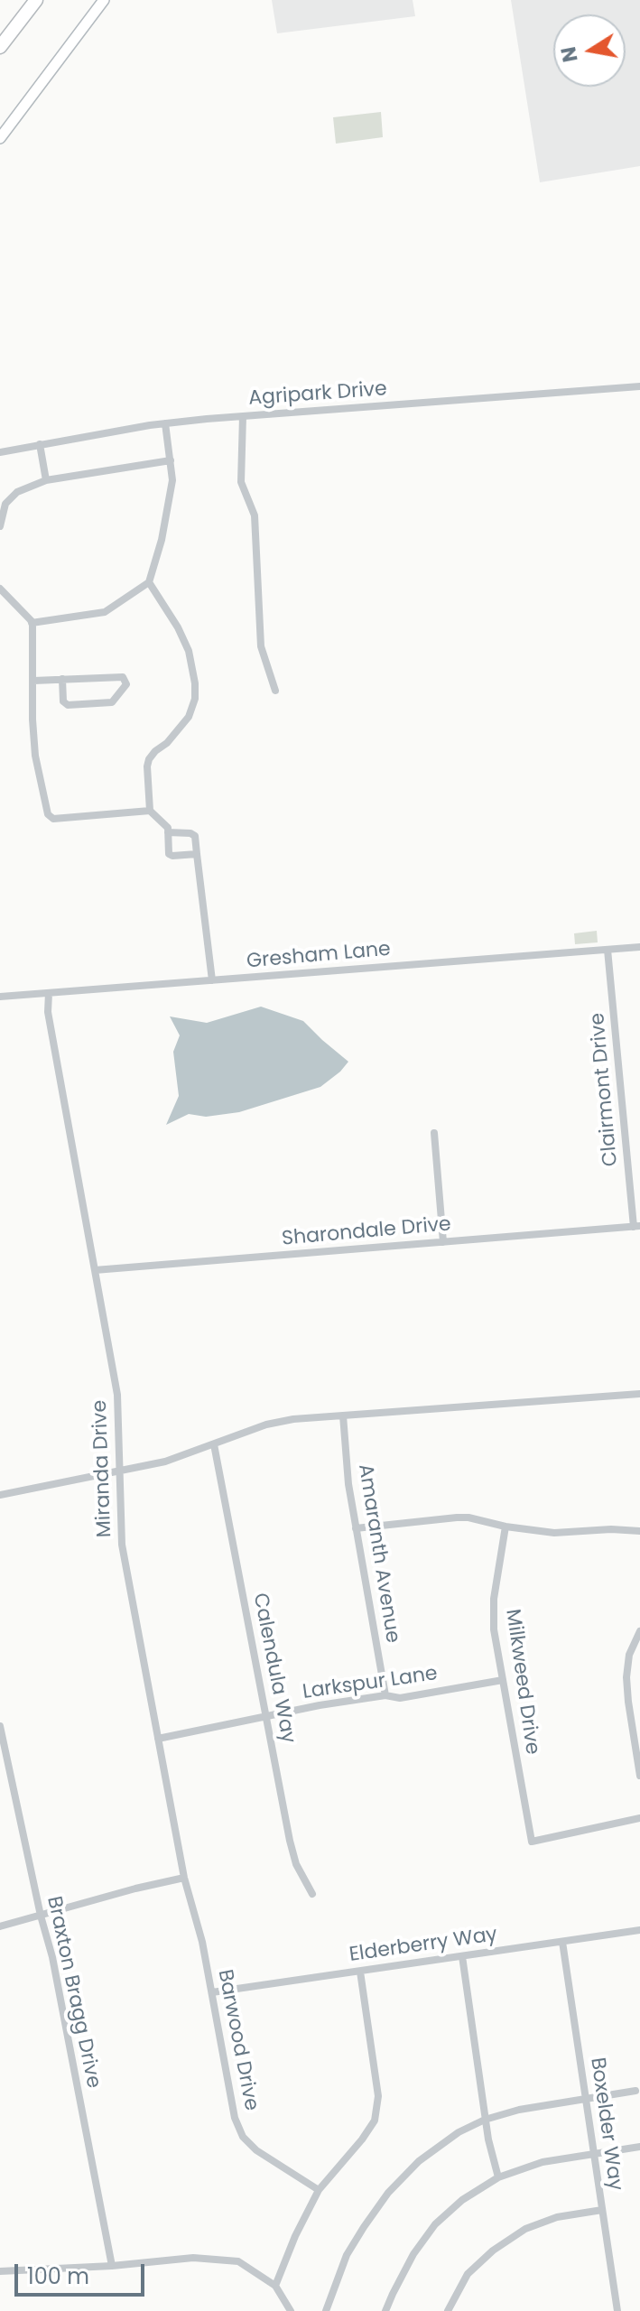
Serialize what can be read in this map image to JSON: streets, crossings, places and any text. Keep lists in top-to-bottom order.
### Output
{
  "streets": {
    "street": [
      "Agripark Drive",
      "Gresham Lane",
      "Clairmont Drive",
      "Sharondale Drive",
      "Miranda Drive",
      "Amaranth Avenue",
      "Calendula Way",
      "Milkweed Drive",
      "Larkspur Lane",
      "Elderberry Way",
      "Braxton Bragg Drive",
      "Barwood Drive",
      "Boxelder Way"
    ]
  },
  "crossings": [
    ["Gresham Lane", "Clairmont Drive"],
    ["Gresham Lane", "Miranda Drive"],
    ["Clairmont Drive", "Sharondale Drive"],
    ["Sharondale Drive", "Miranda Drive"],
    ["Miranda Drive", "Larkspur Lane"],
    ["Miranda Drive", "Barwood Drive"],
    ["Amaranth Avenue", "Larkspur Lane"],
    ["Calendula Way", "Larkspur Lane"],
    ["Milkweed Drive", "Larkspur Lane"],
    ["Elderberry Way", "Barwood Drive"],
    ["Elderberry Way", "Boxelder Way"]
  ],
  "scale_bar": "100 m",
  "north": "left"
}
